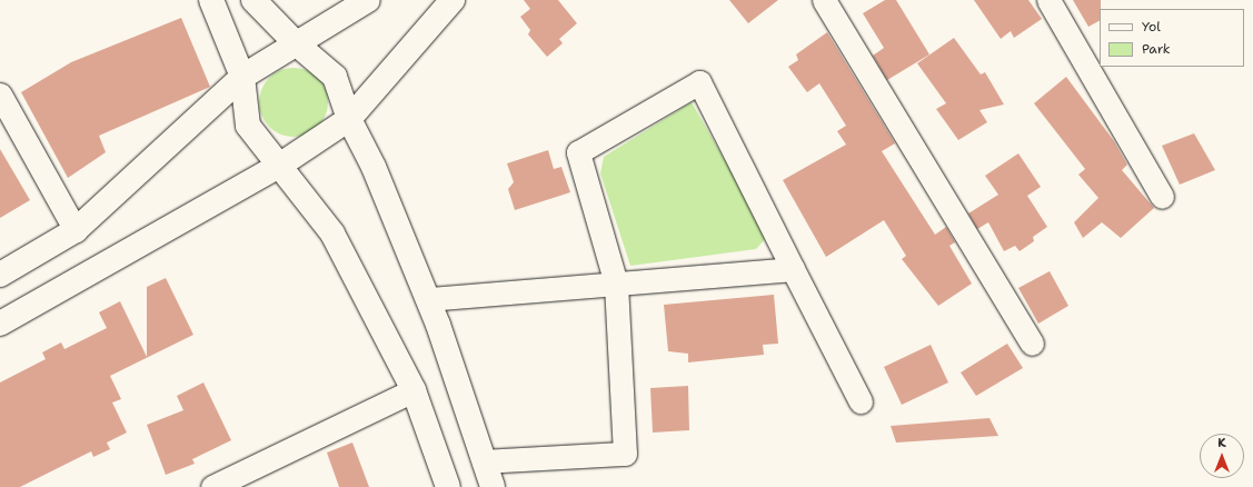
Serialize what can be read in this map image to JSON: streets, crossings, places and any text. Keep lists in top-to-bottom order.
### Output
{
  "legend": ["Yol", "Park"],
  "north": "top"
}
